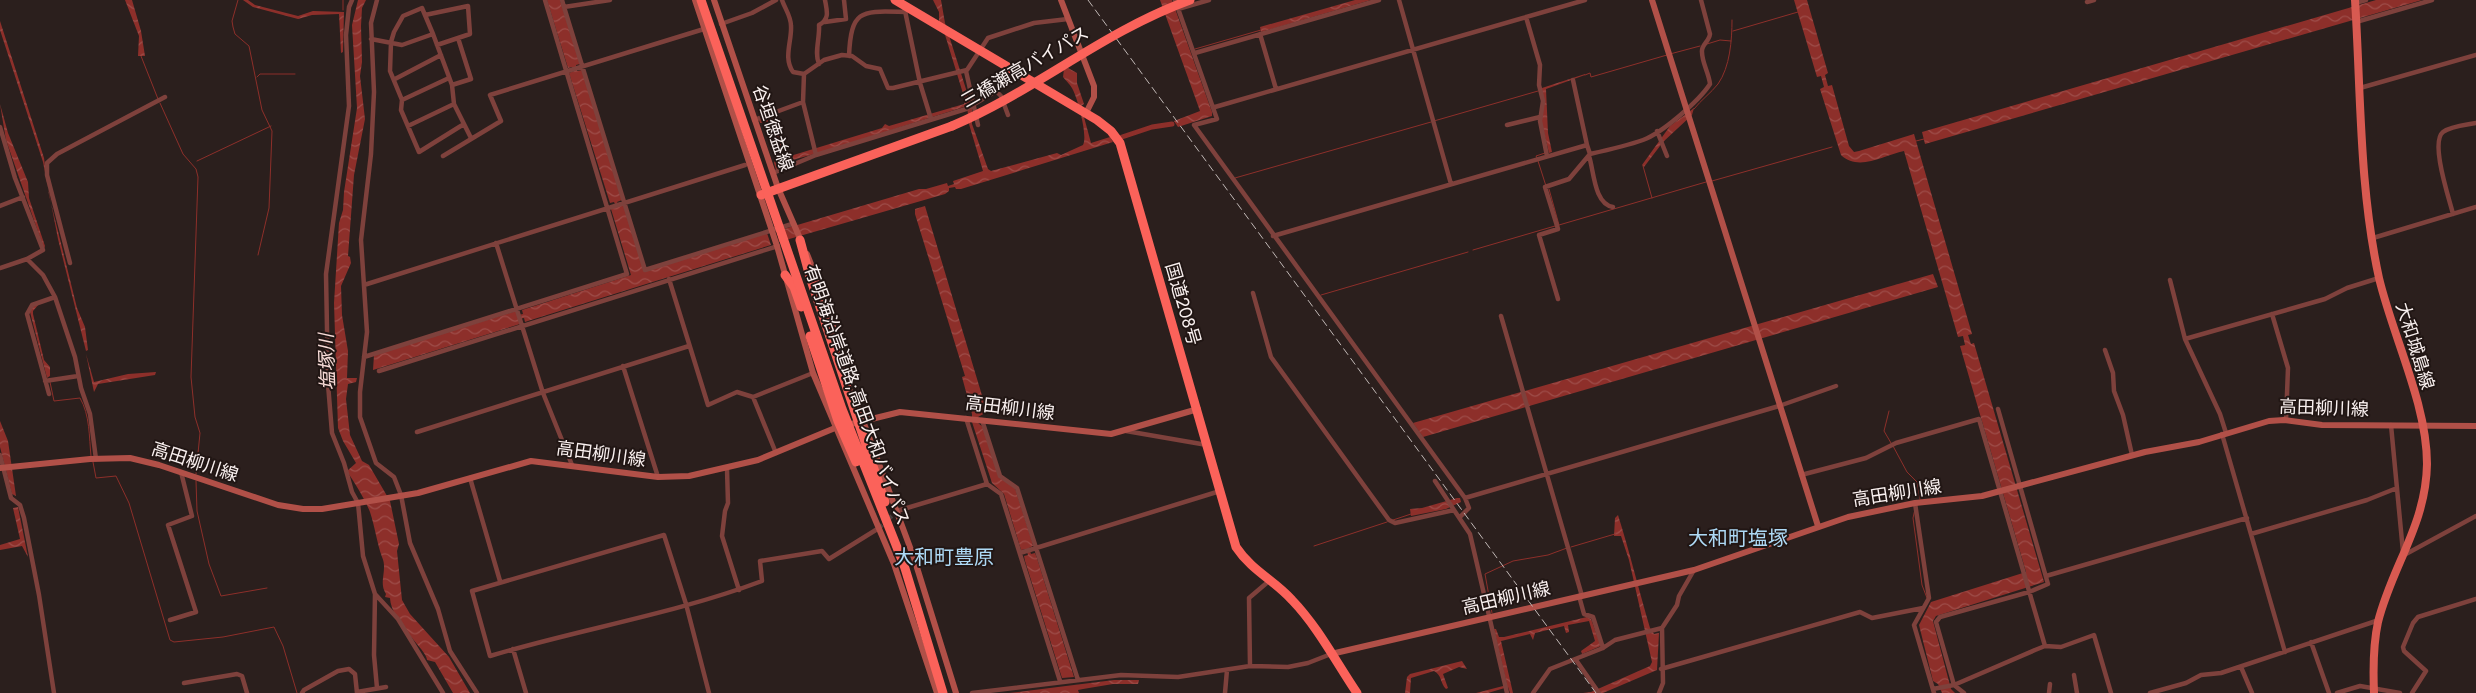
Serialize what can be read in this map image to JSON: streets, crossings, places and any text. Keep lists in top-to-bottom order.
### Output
{
  "streets": {
    "highway": ["三橋瀬高バイパス", "国道208号", "有明海沿岸道路;高田大和バイパス"],
    "main road": ["谷垣徳益線", "大和城島線", "高田柳川線"]
  },
  "crossings": [
    ["三橋瀬高バイパス", "谷垣徳益線"],
    ["三橋瀬高バイパス", "有明海沿岸道路;高田大和バイパス"],
    ["谷垣徳益線", "有明海沿岸道路;高田大和バイパス"],
    ["谷垣徳益線", "高田柳川線"],
    ["国道208号", "高田柳川線"],
    ["大和城島線", "高田柳川線"]
  ],
  "districts": ["大和町塩塚", "大和町豊原"],
  "water": ["塩塚川"]
}
